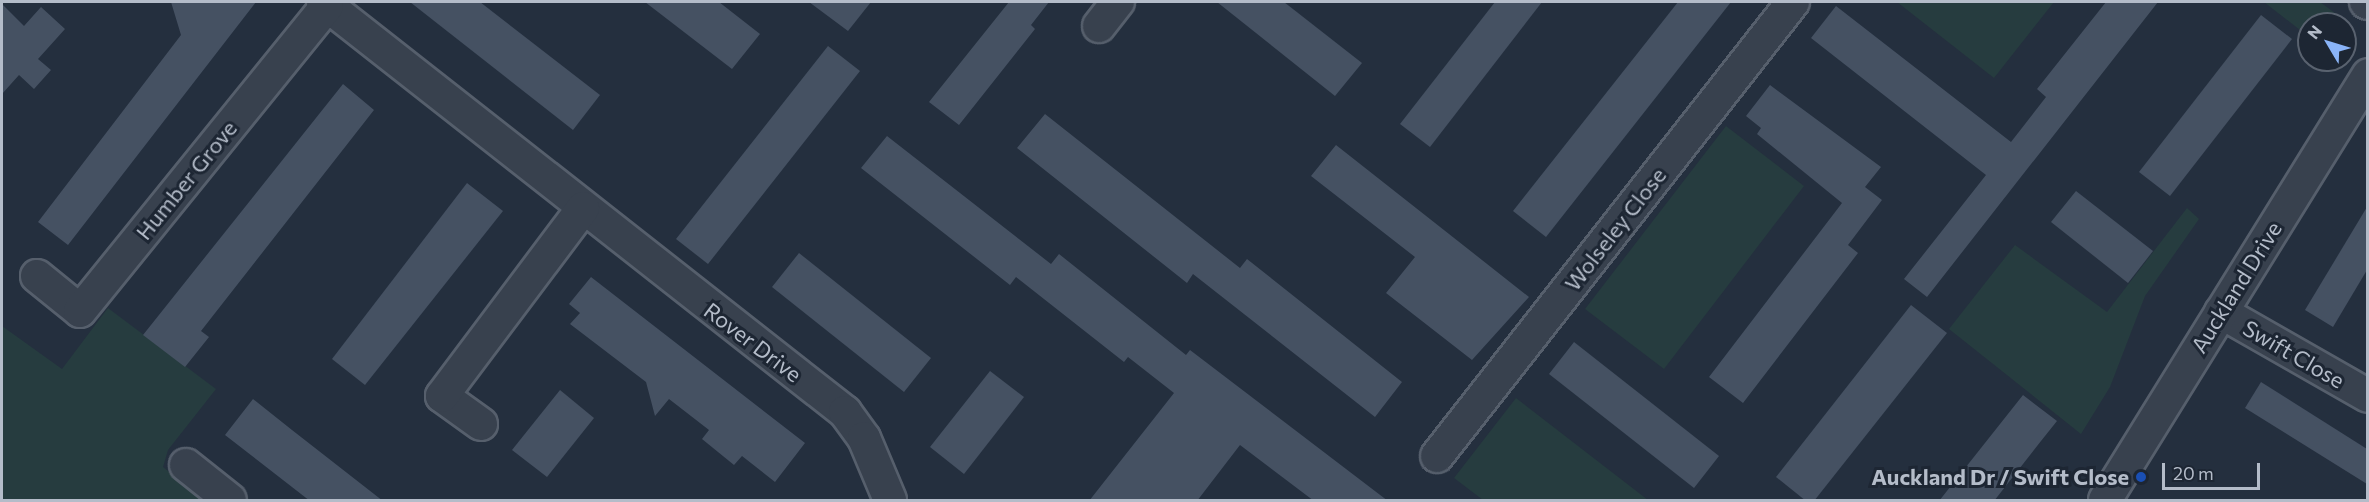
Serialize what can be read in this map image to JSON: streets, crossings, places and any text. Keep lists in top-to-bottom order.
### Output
{
  "streets": {
    "street": [
      "Humber Grove",
      "Wolseley Close",
      "Auckland Drive",
      "Rover Drive",
      "Swift Close"
    ]
  },
  "crossings": [
    ["Humber Grove", "Rover Drive"],
    ["Auckland Drive", "Swift Close"]
  ],
  "places": ["Auckland Dr / Swift Close"],
  "scale_bar": "20 m",
  "north": "top left"
}
